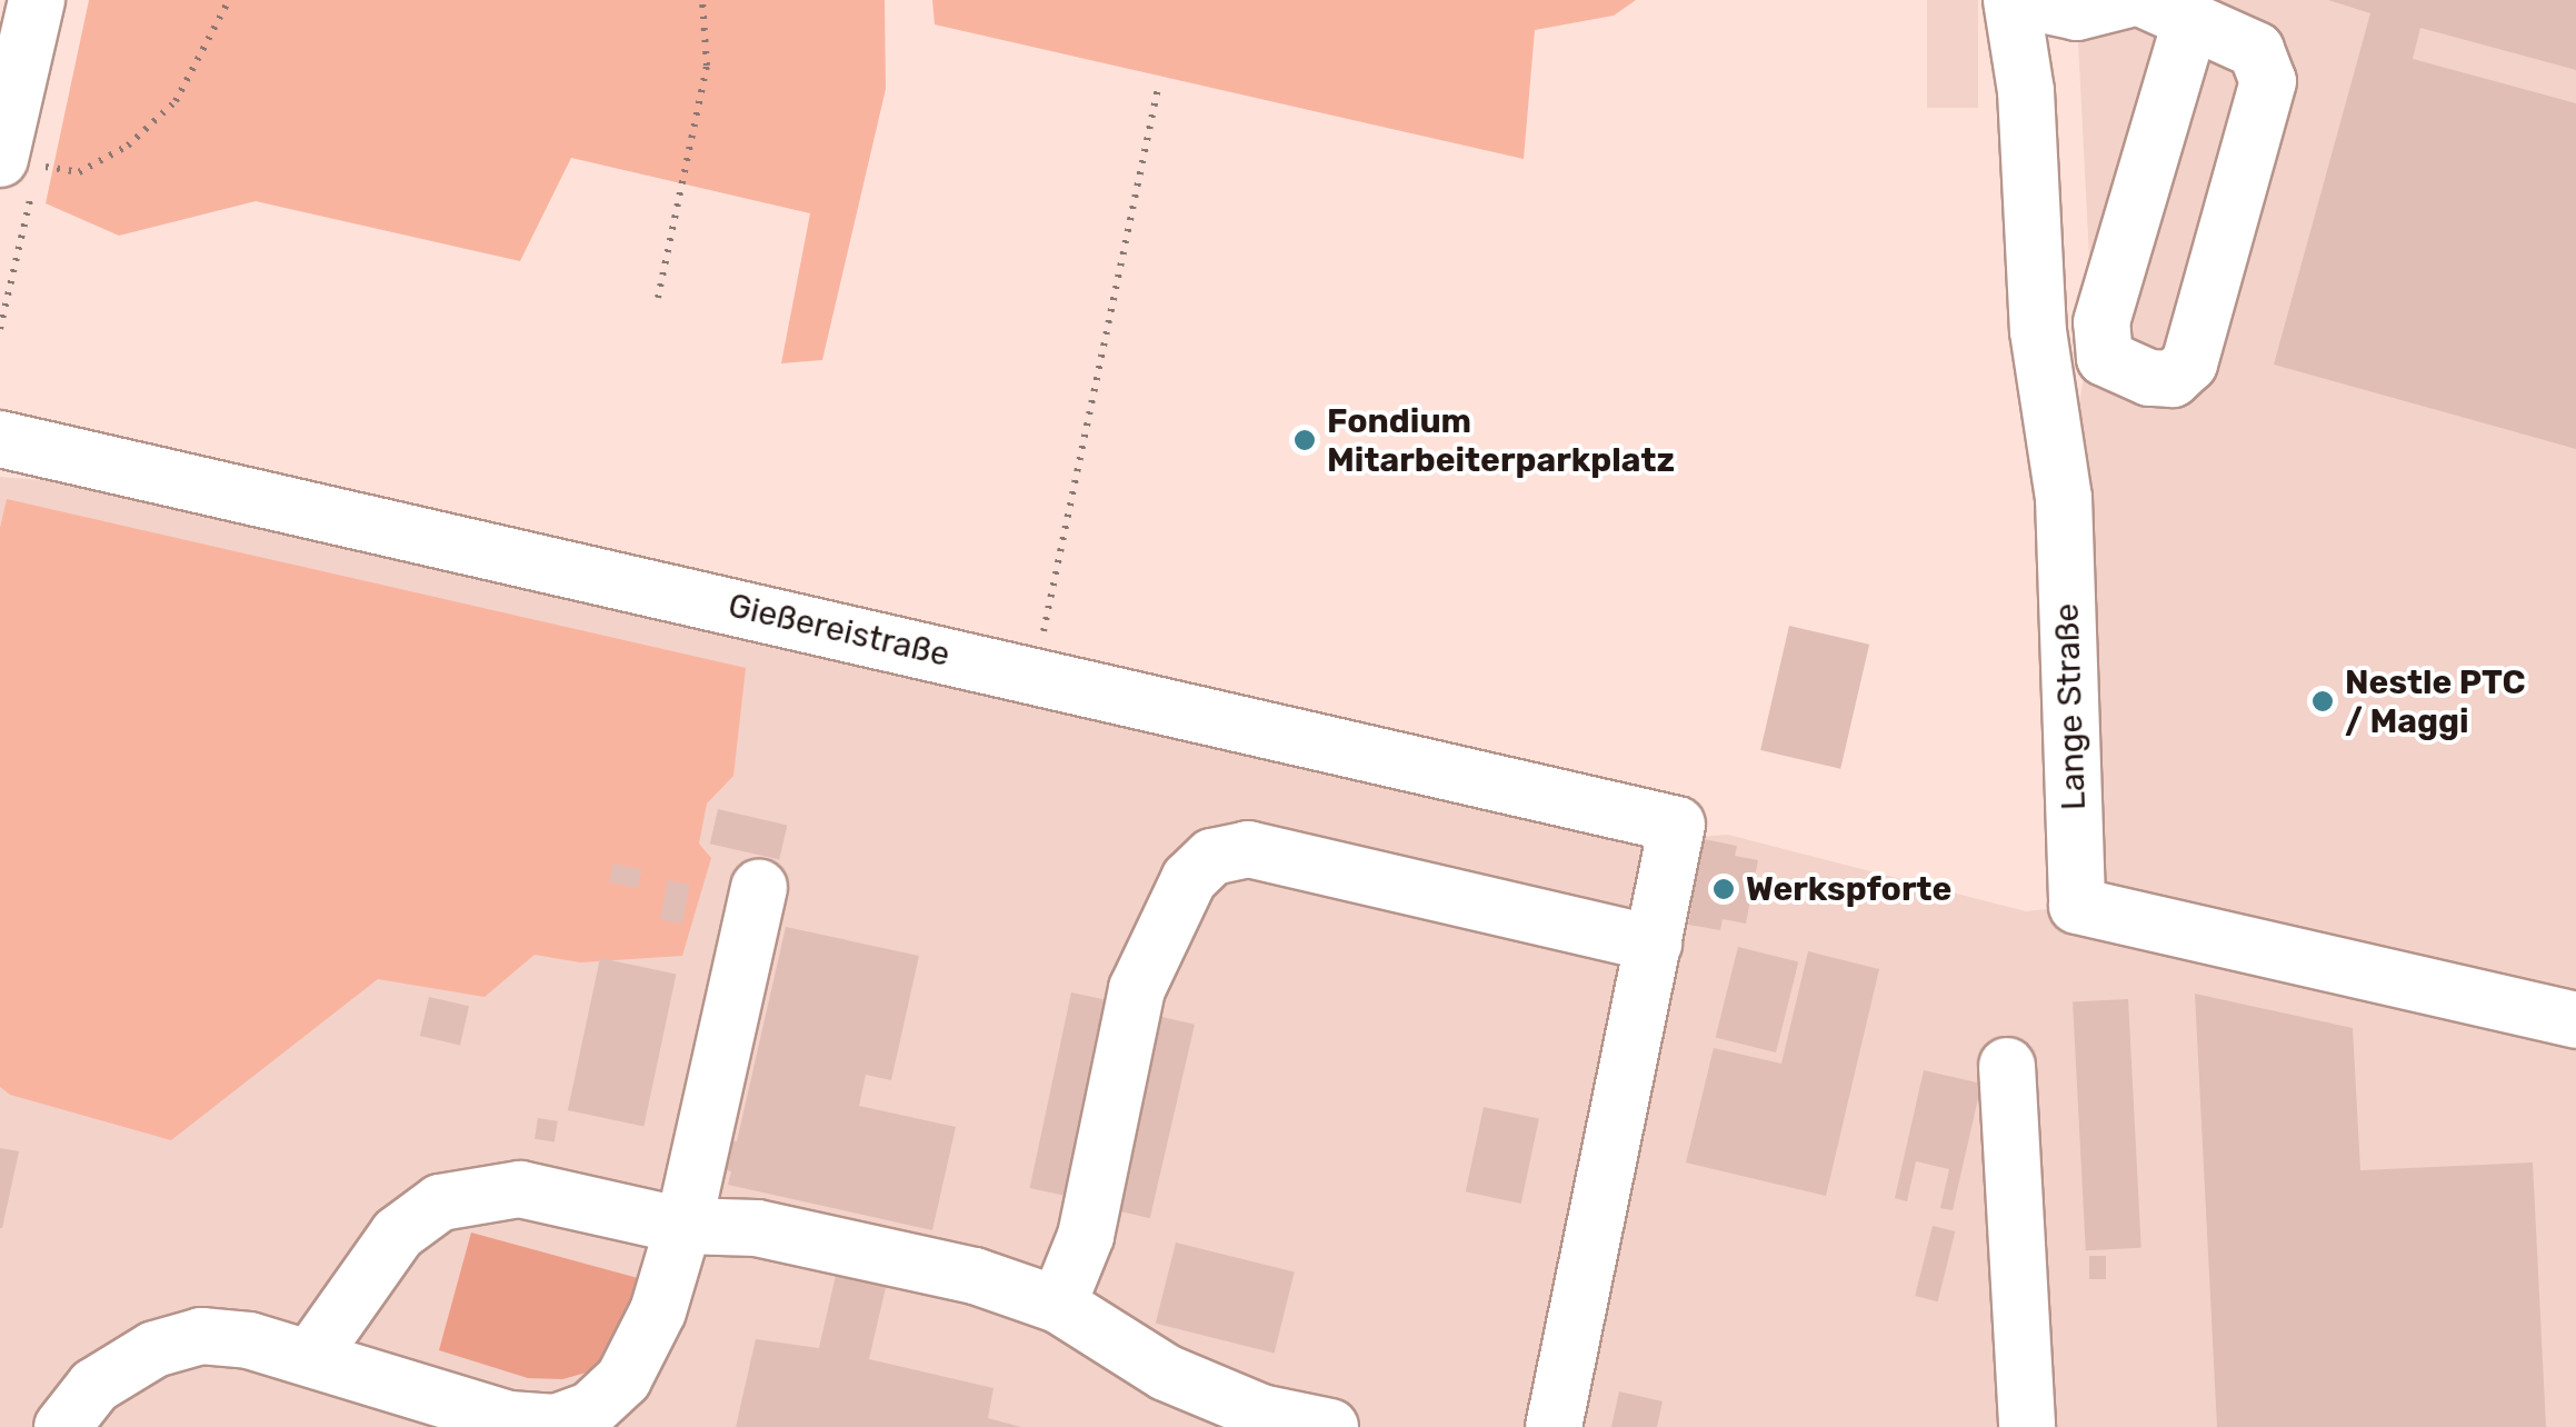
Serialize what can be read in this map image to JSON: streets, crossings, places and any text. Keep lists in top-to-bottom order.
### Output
{
  "streets": {
    "street": ["Gießereistraße", "Lange Straße"]
  },
  "places": ["Fondium Mitarbeiterparkplatz", "Nestle PTC / Maggi", "Werkspforte"]
}
